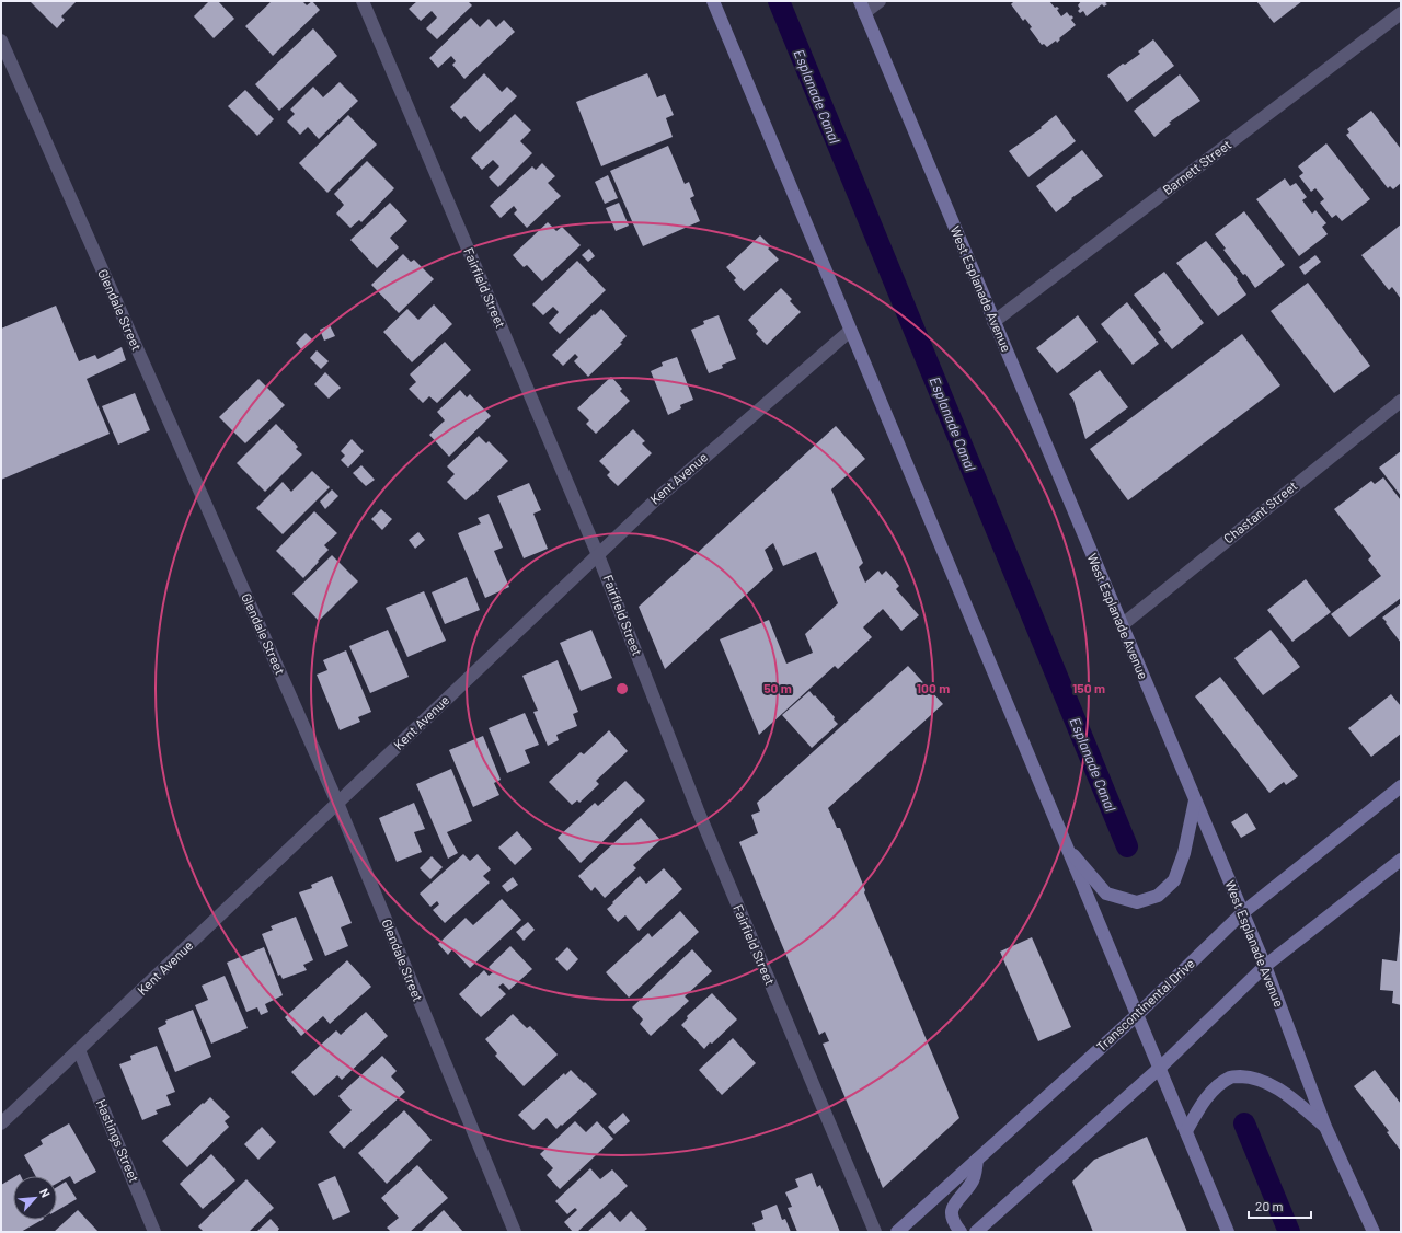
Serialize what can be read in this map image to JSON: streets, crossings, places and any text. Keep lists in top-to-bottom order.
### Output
{
  "streets": {
    "main road": ["West Esplanade Avenue", "Transcontinental Drive"],
    "street": [
      "Barnett Street",
      "Fairfield Street",
      "Glendale Street",
      "Kent Avenue",
      "Chastant Street",
      "Hastings Street"
    ]
  },
  "crossings": [
    ["Barnett Street", "West Esplanade Avenue"],
    ["Fairfield Street", "Kent Avenue"],
    ["West Esplanade Avenue", "Chastant Street"],
    ["West Esplanade Avenue", "Transcontinental Drive"],
    ["Glendale Street", "Kent Avenue"],
    ["Kent Avenue", "Hastings Street"]
  ],
  "water": ["Esplanade Canal"],
  "scale_bar": "20 m",
  "north": "top right",
  "rings": ["50 m", "100 m", "150 m"]
}
